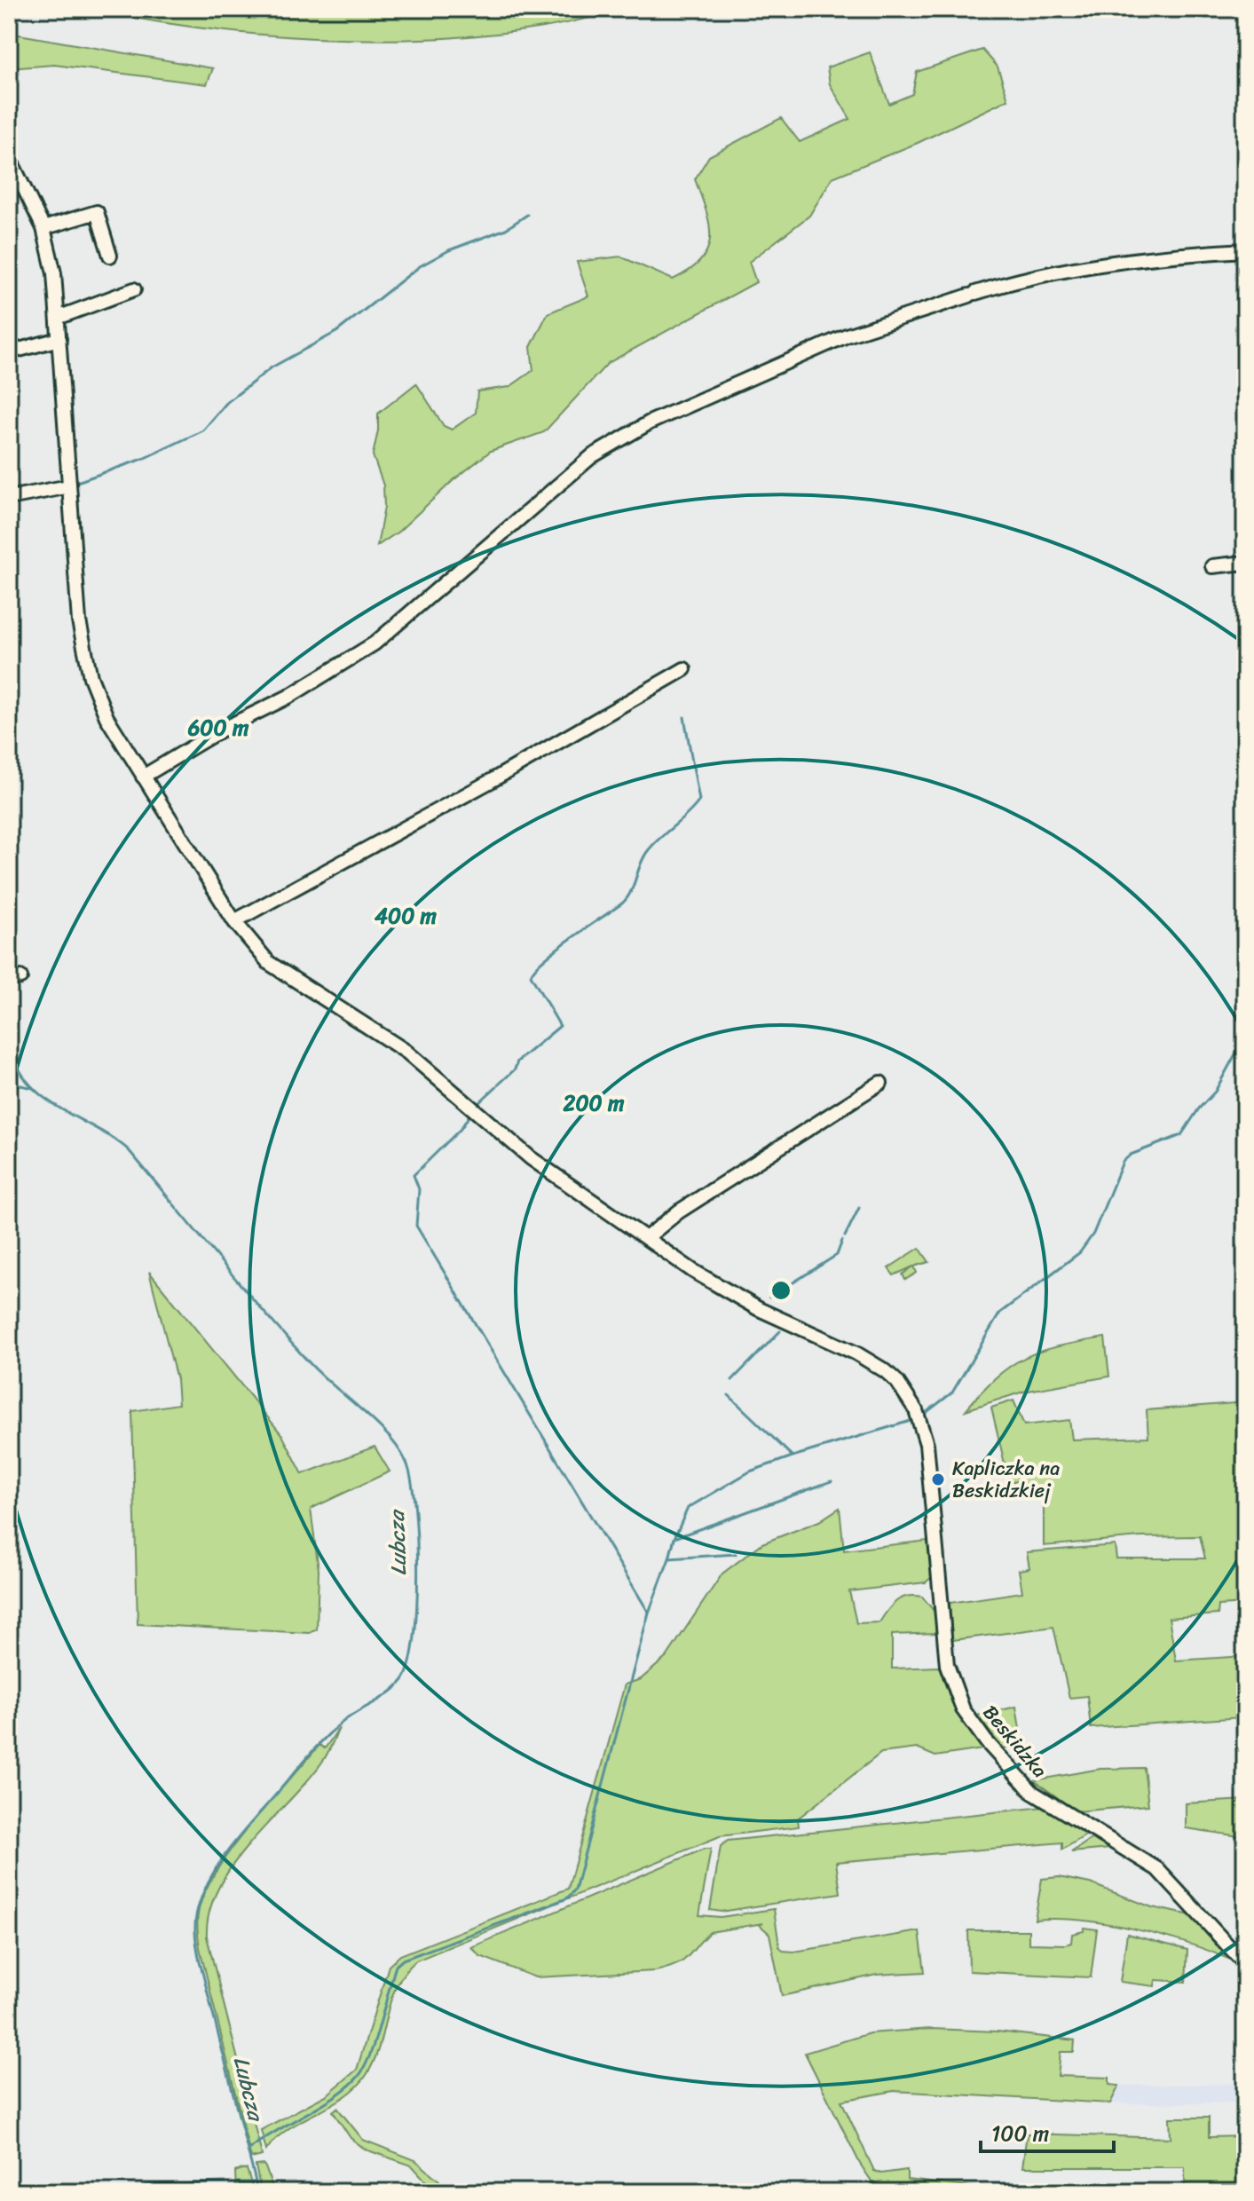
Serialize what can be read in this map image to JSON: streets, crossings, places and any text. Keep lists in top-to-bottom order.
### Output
{
  "streets": {
    "street": ["Beskidzka"]
  },
  "water": ["Lubcza"],
  "places": ["Kapliczka na Beskidzkiej"],
  "scale_bar": "100 m",
  "rings": ["600 m", "400 m", "200 m"]
}
